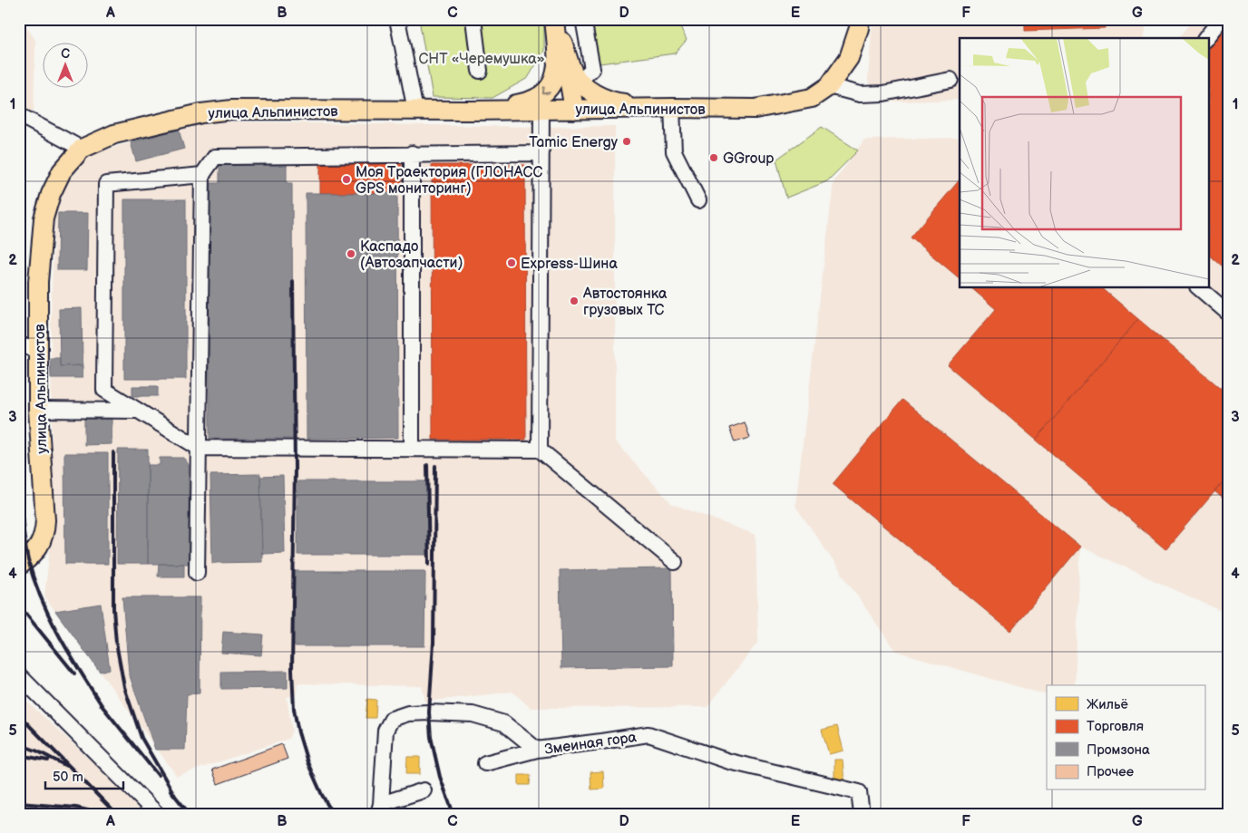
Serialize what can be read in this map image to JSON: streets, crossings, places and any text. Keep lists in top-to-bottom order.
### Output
{
  "streets": {
    "main road": ["улица Альпинистов"],
    "street": ["Змеиная гора"]
  },
  "parks": ["СНТ «Черемушка»"],
  "places": [
    "Tamic Energy",
    "GGroup",
    "Моя Траектория (ГЛОНАСС GPS мониторинг)",
    "Каспадо (Автозапчасти)",
    "Express-Шина",
    "Автостоянка грузовых ТС"
  ],
  "legend": [
    "Жильё",
    "Торговля",
    "Промзона",
    "Прочее"
  ],
  "scale_bar": "50 m",
  "north": "top",
  "grid": {
    "columns": [
      "A",
      "B",
      "C",
      "D",
      "E",
      "F",
      "G"
    ],
    "rows": [
      "1",
      "2",
      "3",
      "4",
      "5"
    ]
  }
}
